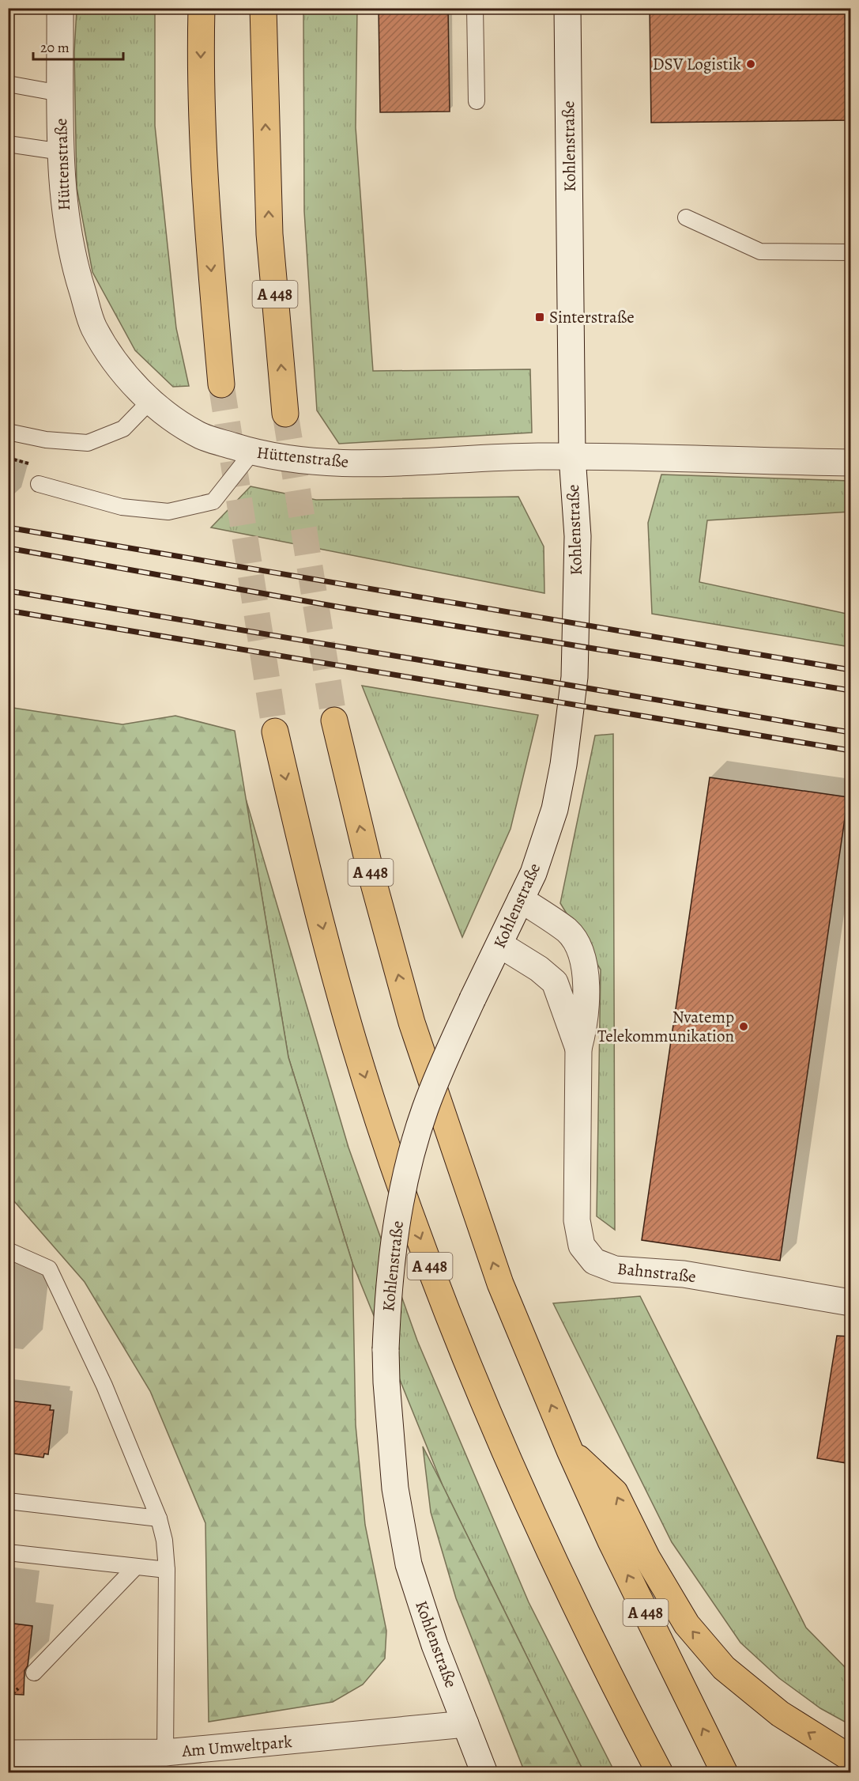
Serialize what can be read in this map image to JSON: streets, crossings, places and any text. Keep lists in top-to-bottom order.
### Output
{
  "streets": {
    "highway": ["A 448"],
    "street": [
      "Kohlenstraße",
      "Hüttenstraße",
      "Bahnstraße",
      "Am Umweltpark"
    ]
  },
  "crossings": [
    ["Kohlenstraße", "Hüttenstraße"],
    ["Kohlenstraße", "Bahnstraße"],
    ["Kohlenstraße", "Am Umweltpark"]
  ],
  "places": {
    "other": ["DSV Logistik", "Nvatemp Telekommunikation"],
    "transit": ["Sinterstraße"]
  },
  "scale_bar": "20 m"
}
